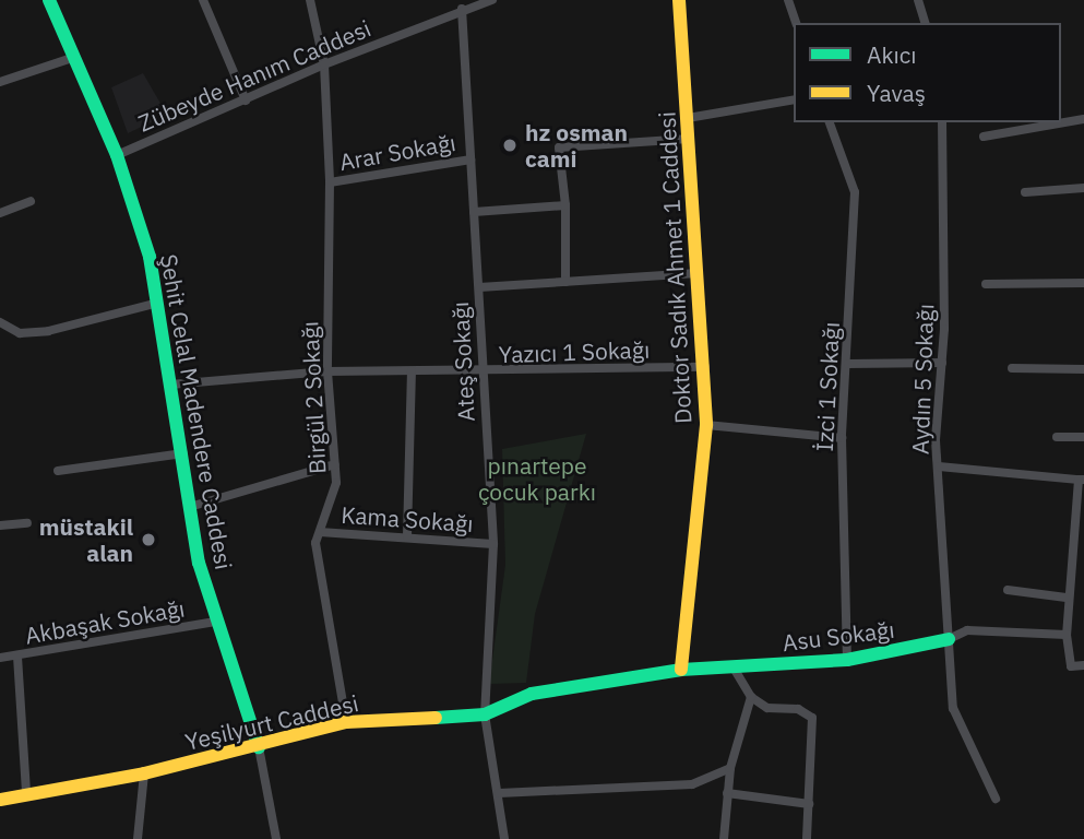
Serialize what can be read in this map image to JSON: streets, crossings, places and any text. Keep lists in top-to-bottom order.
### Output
{
  "streets": {
    "street": [
      "Zübeyde Hanım Caddesi",
      "Arar Sokağı",
      "Doktor Sadık Ahmet 1 Caddesi",
      "Yazıcı 1 Sokağı",
      "Ateş Sokağı",
      "Aydın 5 Sokağı",
      "İzci 1 Sokağı",
      "Birgül 2 Sokağı",
      "Şehit Celal Madendere Caddesi",
      "Kama Sokağı",
      "Akbaşak Sokağı",
      "Asu Sokağı",
      "Yeşilyurt Caddesi"
    ]
  },
  "crossings": [
    ["Zübeyde Hanım Caddesi", "Ateş Sokağı"],
    ["Zübeyde Hanım Caddesi", "Birgül 2 Sokağı"],
    ["Zübeyde Hanım Caddesi", "Şehit Celal Madendere Caddesi"],
    ["Arar Sokağı", "Ateş Sokağı"],
    ["Arar Sokağı", "Birgül 2 Sokağı"],
    ["Doktor Sadık Ahmet 1 Caddesi", "Yazıcı 1 Sokağı"],
    ["Doktor Sadık Ahmet 1 Caddesi", "Yeşilyurt Caddesi"],
    ["Yazıcı 1 Sokağı", "Ateş Sokağı"],
    ["Yazıcı 1 Sokağı", "Birgül 2 Sokağı"],
    ["Yazıcı 1 Sokağı", "Şehit Celal Madendere Caddesi"],
    ["Ateş Sokağı", "Kama Sokağı"],
    ["Ateş Sokağı", "Yeşilyurt Caddesi"],
    ["Aydın 5 Sokağı", "Asu Sokağı"],
    ["İzci 1 Sokağı", "Asu Sokağı"],
    ["Birgül 2 Sokağı", "Kama Sokağı"],
    ["Birgül 2 Sokağı", "Yeşilyurt Caddesi"],
    ["Şehit Celal Madendere Caddesi", "Akbaşak Sokağı"],
    ["Şehit Celal Madendere Caddesi", "Yeşilyurt Caddesi"],
    ["Asu Sokağı", "Yeşilyurt Caddesi"]
  ],
  "parks": ["pınartepe çocuk parkı"],
  "places": ["hz osman cami", "müstakil alan"],
  "legend": ["Akıcı", "Yavaş"]
}
